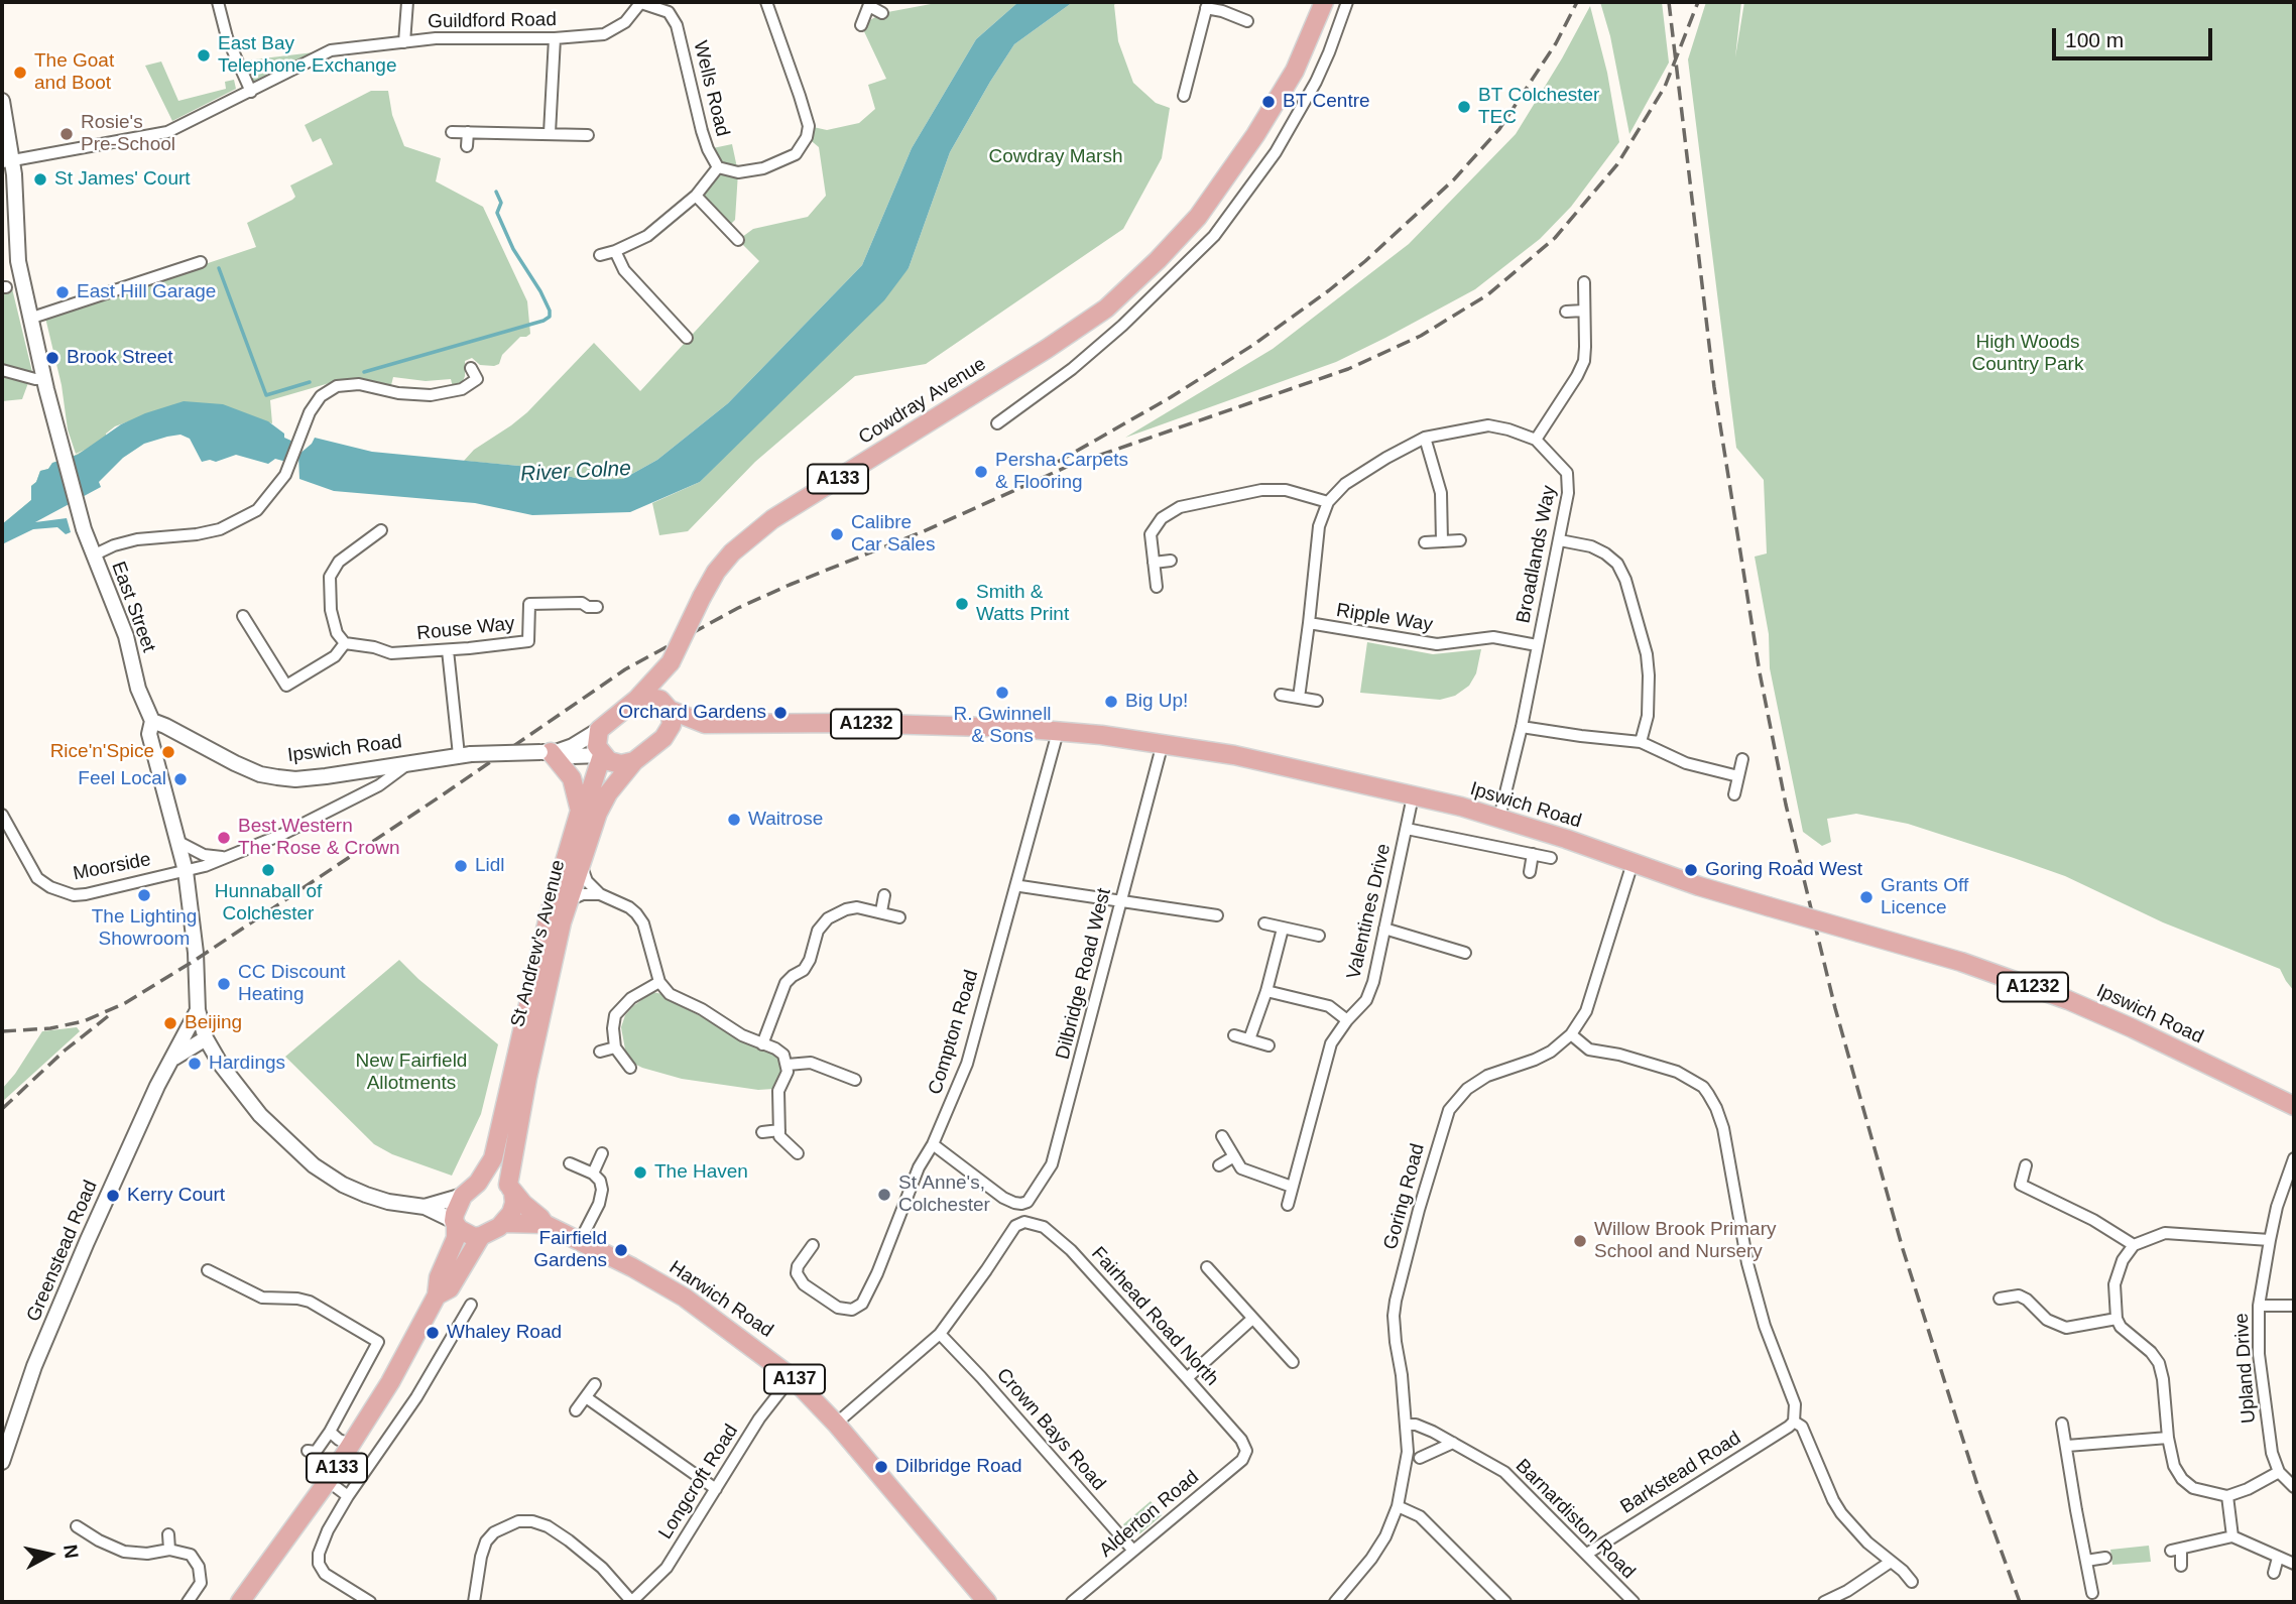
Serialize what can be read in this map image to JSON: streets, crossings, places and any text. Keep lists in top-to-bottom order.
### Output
{
  "streets": {
    "main road": [
      "Cowdray Avenue",
      "A133",
      "A1232",
      "Ipswich Road",
      "St Andrew's Avenue",
      "Harwich Road",
      "A137"
    ],
    "street": [
      "Guildford Road",
      "Wells Road",
      "Broadlands Way",
      "East Street",
      "Ripple Way",
      "Rouse Way",
      "Moorside",
      "Valentines Drive",
      "Dilbridge Road West",
      "Compton Road",
      "Goring Road",
      "Greenstead Road",
      "Fairhead Road North",
      "Upland Drive",
      "Crown Bays Road",
      "Barkstead Road",
      "Longcroft Road",
      "Alderton Road",
      "Barnardiston Road"
    ]
  },
  "crossings": [
    ["Guildford Road", "Wells Road"],
    ["Guildford Road", "East Street"],
    ["Cowdray Avenue", "A133"],
    ["Cowdray Avenue", "Ipswich Road"],
    ["Cowdray Avenue", "St Andrew's Avenue"],
    ["A133", "Ipswich Road"],
    ["A133", "St Andrew's Avenue"],
    ["A133", "Harwich Road"],
    ["Broadlands Way", "Ripple Way"],
    ["Broadlands Way", "Ipswich Road"],
    ["East Street", "Ipswich Road"],
    ["East Street", "Moorside"],
    ["East Street", "Greenstead Road"],
    ["Ipswich Road", "Moorside"],
    ["Ipswich Road", "Valentines Drive"],
    ["Ipswich Road", "St Andrew's Avenue"],
    ["Ipswich Road", "Dilbridge Road West"],
    ["Ipswich Road", "Compton Road"],
    ["Ipswich Road", "Goring Road"],
    ["St Andrew's Avenue", "Harwich Road"],
    ["Dilbridge Road West", "Compton Road"],
    ["Goring Road", "Barnardiston Road"],
    ["Harwich Road", "Longcroft Road"],
    ["Fairhead Road North", "Crown Bays Road"],
    ["Fairhead Road North", "Alderton Road"],
    ["Crown Bays Road", "Alderton Road"],
    ["Barkstead Road", "Barnardiston Road"]
  ],
  "water": ["River Colne"],
  "parks": ["Cowdray Marsh", "High Woods Country Park", "New Fairfield Allotments"],
  "places": [
    "East Bay Telephone Exchange",
    "The Goat and Boot",
    "BT Centre",
    "BT Colchester TEC",
    "Rosie's Pre-School",
    "St James' Court",
    "East Hill Garage",
    "Brook Street",
    "Persha Carpets & Flooring",
    "Calibre Car Sales",
    "Smith & Watts Print",
    "R. Gwinnell & Sons",
    "Big Up!",
    "Orchard Gardens",
    "Rice'n'Spice",
    "Feel Local",
    "Waitrose",
    "Best Western The Rose & Crown",
    "Lidl",
    "Hunnaball of Colchester",
    "Goring Road West",
    "The Lighting Showroom",
    "Grants Off Licence",
    "CC Discount Heating",
    "Beijing",
    "Hardings",
    "The Haven",
    "St Anne's, Colchester",
    "Kerry Court",
    "Willow Brook Primary School and Nursery",
    "Fairfield Gardens",
    "Whaley Road",
    "Dilbridge Road"
  ],
  "scale_bar": "100 m",
  "north": "right"
}
